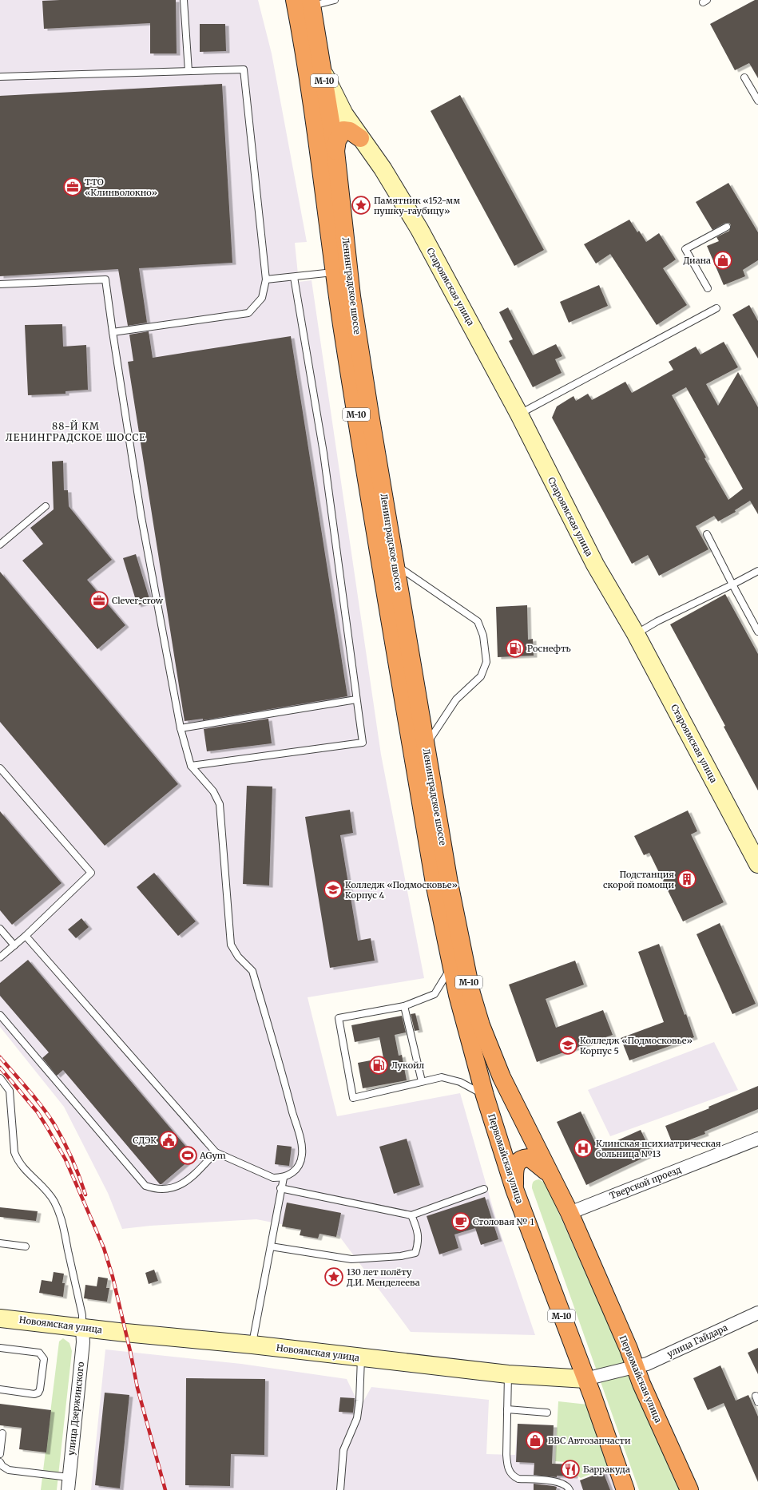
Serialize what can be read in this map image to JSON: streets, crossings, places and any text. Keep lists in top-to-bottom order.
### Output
{
  "streets": {
    "highway": ["М-10", "Ленинградское шоссе", "Первомайская улица"],
    "street": [
      "Староямская улица",
      "Тверской проезд",
      "Новоямская улица",
      "улица Гайдара",
      "улица Дзержинского"
    ]
  },
  "crossings": [
    ["Ленинградское шоссе", "Староямская улица"],
    ["Ленинградское шоссе", "Первомайская улица"],
    ["Первомайская улица", "Тверской проезд"],
    ["Первомайская улица", "Новоямская улица"],
    ["Первомайская улица", "улица Гайдара"],
    ["Новоямская улица", "улица Гайдара"],
    ["Новоямская улица", "улица Дзержинского"]
  ],
  "districts": ["88-Й КМ ЛЕНИНГРАДСКОЕ ШОССЕ"],
  "places": {
    "office": ["ТТО «Клинволокно»", "Clever-crow"],
    "place": ["Памятник «152-мм пушку-гаубицу»", "130 лет полёту Д.И. Менделеева"],
    "shop": ["Диана", "ВВС Автозапчасти"],
    "fuel station": ["Роснефть", "Лукойл"],
    "building": ["Подстанция скорой помощи"],
    "school or university": ["Колледж «Подмосковье» Корпус 4", "Колледж «Подмосковье» Корпус 5"],
    "public building": ["СДЭК"],
    "hospital": ["Клинская психиатрическая больница №13"],
    "sports": ["AGym"],
    "cafe": ["Столовая № 1"],
    "restaurant": ["Барракуда"]
  }
}
